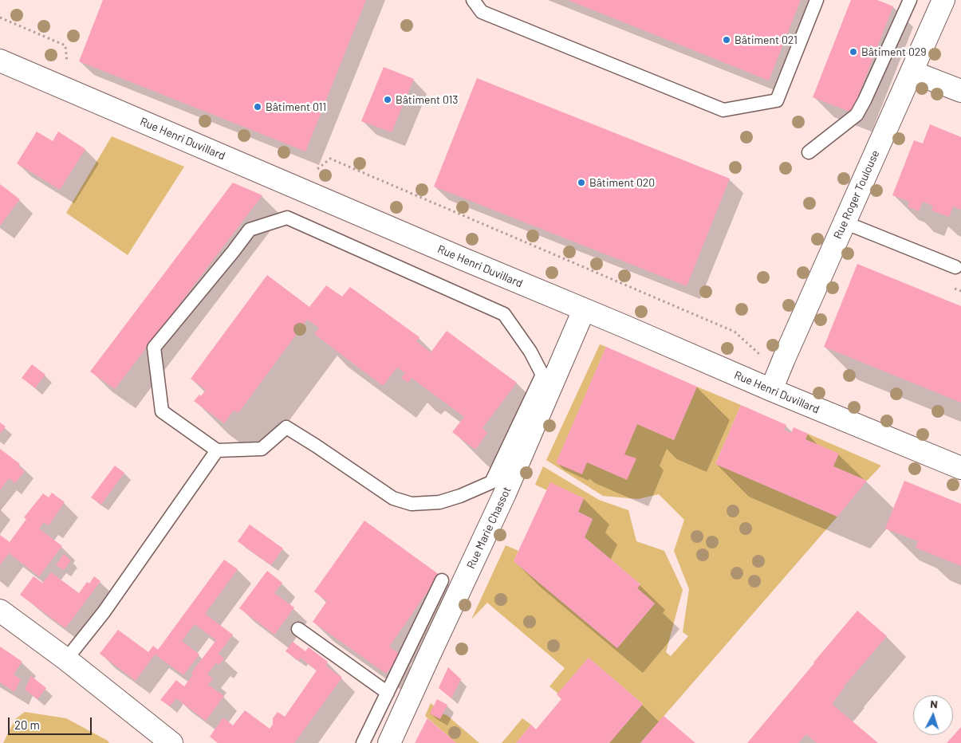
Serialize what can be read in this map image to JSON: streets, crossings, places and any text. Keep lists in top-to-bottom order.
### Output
{
  "streets": {
    "street": ["Rue Henri Duvillard", "Rue Roger Toulouse", "Rue Marie Chassot"]
  },
  "crossings": [
    ["Rue Henri Duvillard", "Rue Roger Toulouse"],
    ["Rue Henri Duvillard", "Rue Marie Chassot"]
  ],
  "places": [
    "Bâtiment 021",
    "Bâtiment 029",
    "Bâtiment 013",
    "Bâtiment 011",
    "Bâtiment 020"
  ],
  "scale_bar": "20 m",
  "north": "top"
}
